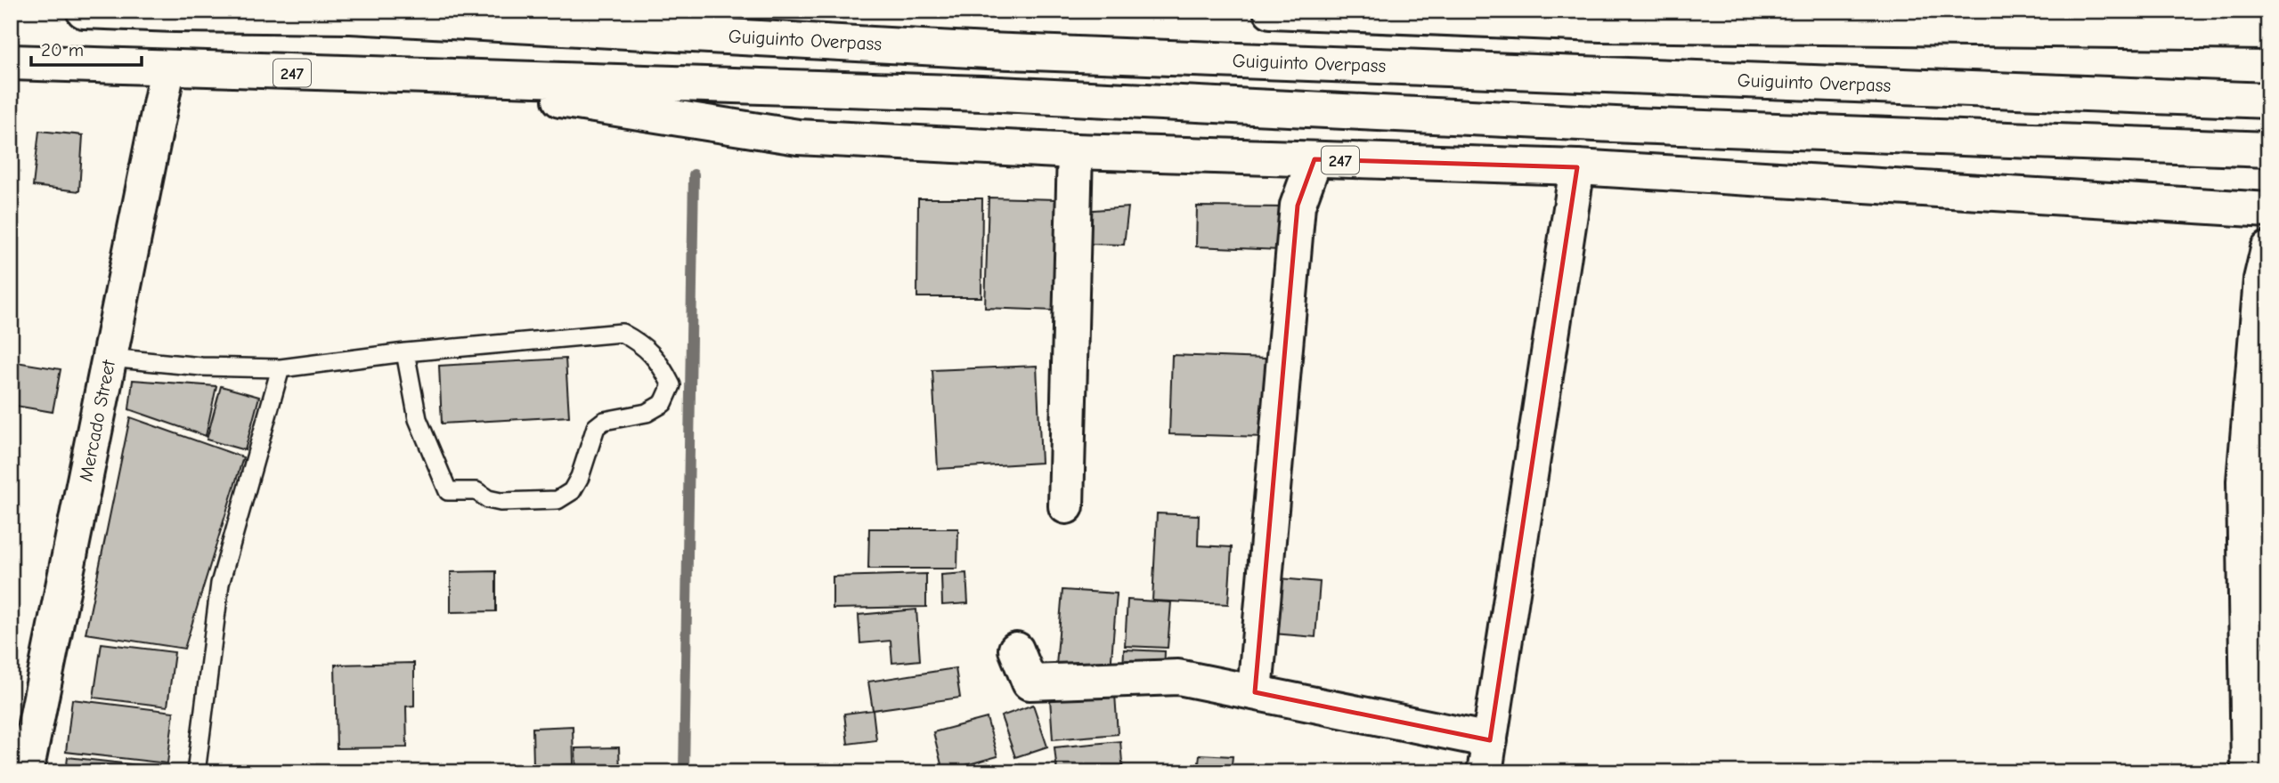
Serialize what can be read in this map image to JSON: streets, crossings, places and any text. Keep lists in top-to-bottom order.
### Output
{
  "streets": {
    "main road": ["Guiguinto Overpass", "247", "Mercado Street"]
  },
  "crossings": [
    ["247", "Mercado Street"]
  ],
  "scale_bar": "20 m"
}
